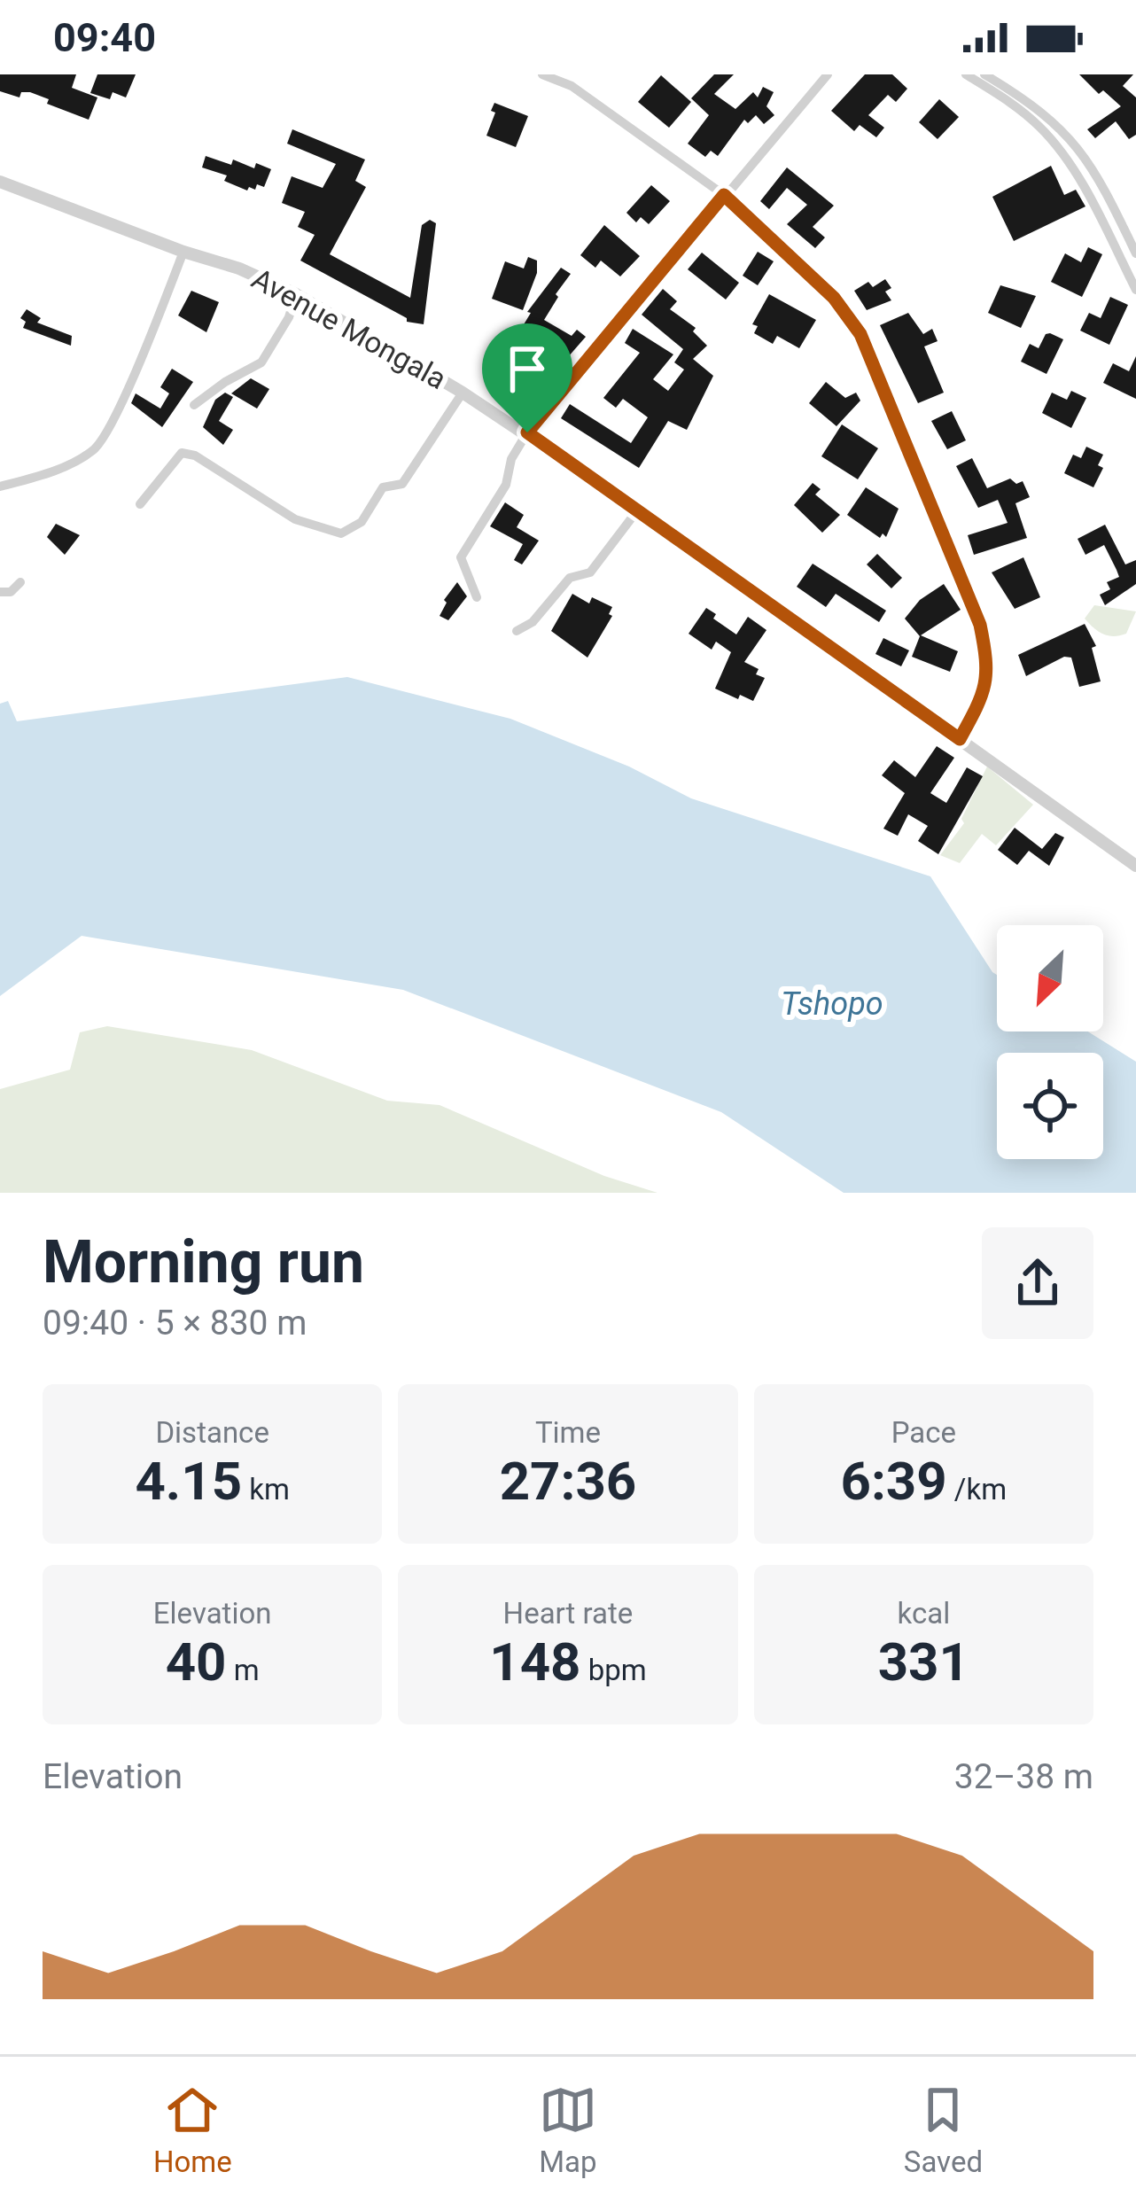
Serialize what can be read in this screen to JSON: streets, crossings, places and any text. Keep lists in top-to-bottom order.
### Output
{
  "streets": {
    "street": ["Avenue Mongala"]
  },
  "water": ["Tshopo"],
  "north": "bottom left",
  "page": {
    "status": "09:40",
    "heading": ["Morning run", "09:40 · 5 × 830 m"],
    "stats": [
      ["Distance", "4.15 km"],
      ["Time", "27:36"],
      ["Pace", "6:39 /km"],
      ["Elevation", "40 m"],
      ["Heart rate", "148 bpm"],
      ["kcal", "331"]
    ],
    "chart": ["Elevation", "32–38 m"],
    "tabs": ["Home", "Map", "Saved"]
  }
}
